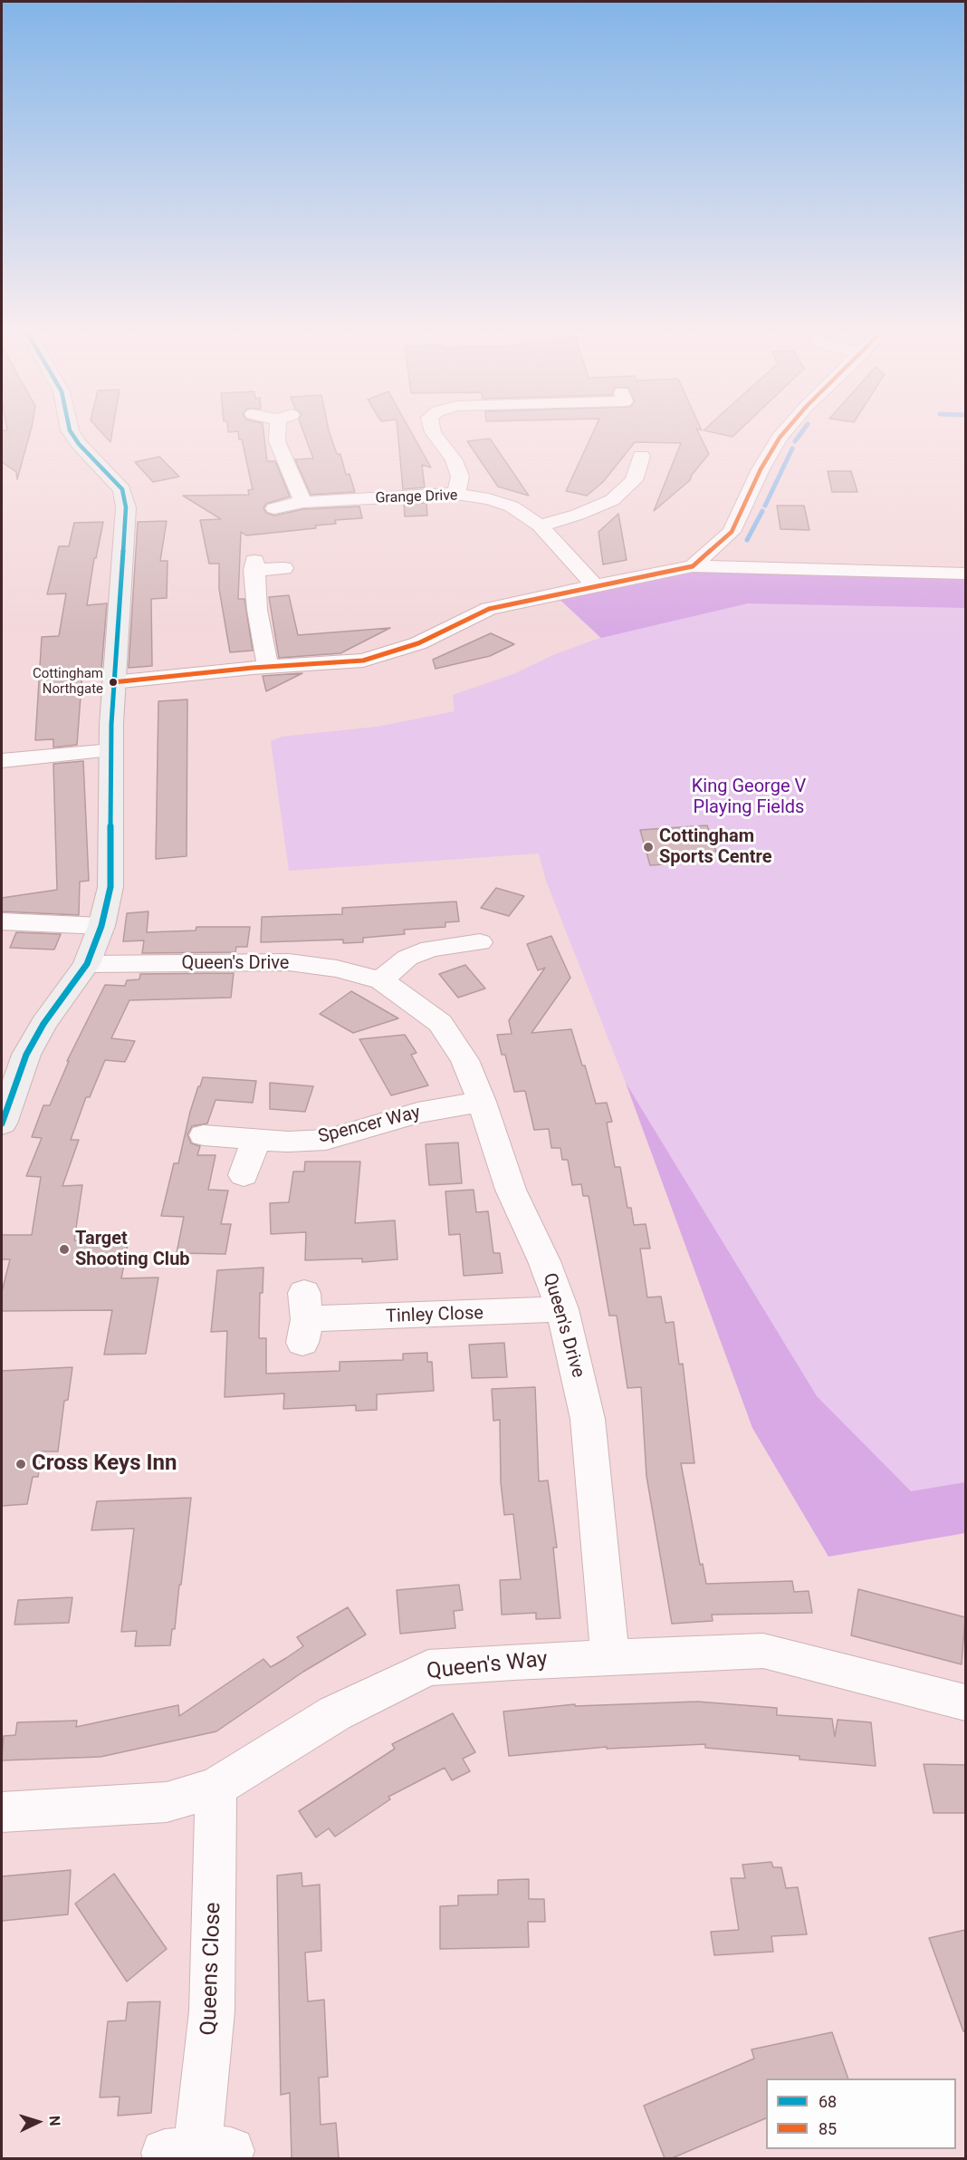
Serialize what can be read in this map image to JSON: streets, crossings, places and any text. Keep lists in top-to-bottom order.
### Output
{
  "streets": {
    "street": [
      "Grange Drive",
      "Queen's Drive",
      "Spencer Way",
      "Tinley Close",
      "Queen's Way",
      "Queens Close"
    ]
  },
  "crossings": [
    ["Queen's Drive", "Spencer Way"],
    ["Queen's Drive", "Tinley Close"],
    ["Queen's Drive", "Queen's Way"],
    ["Queen's Way", "Queens Close"]
  ],
  "parks": ["King George V Playing Fields"],
  "places": [
    "Cottingham Northgate",
    "Cottingham Sports Centre",
    "Target Shooting Club",
    "Cross Keys Inn"
  ],
  "lines": ["transit line 68", "transit line 85"],
  "legend": ["68", "85"],
  "north": "right"
}
